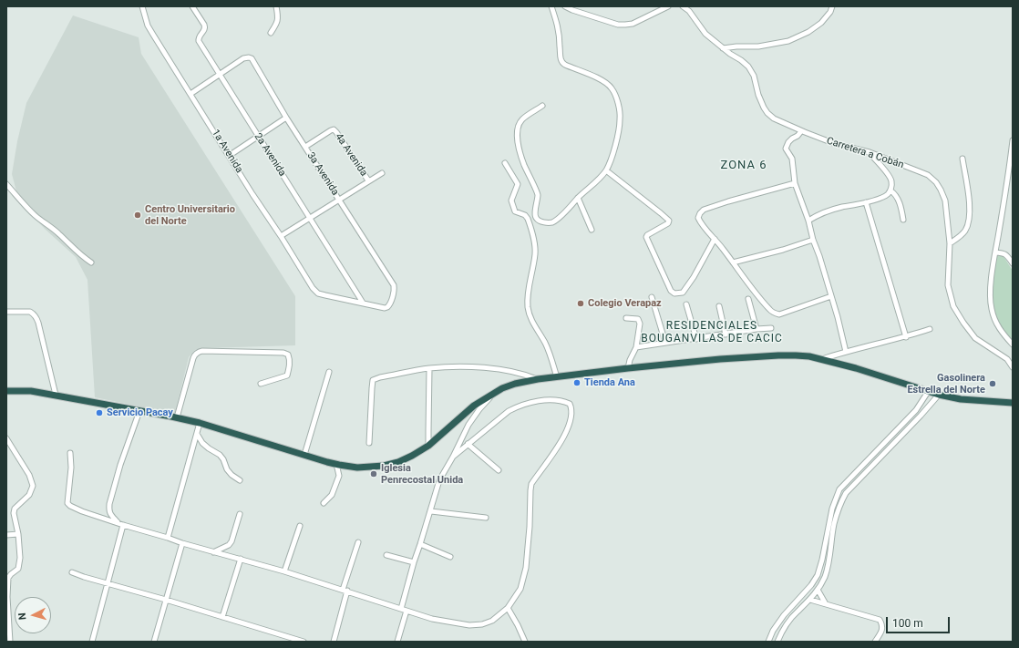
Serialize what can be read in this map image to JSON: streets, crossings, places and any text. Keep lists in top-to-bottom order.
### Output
{
  "streets": {
    "street": [
      "1a Avenida",
      "Carretera a Cobán",
      "2a Avenida",
      "4a Avenida",
      "3a Avenida"
    ]
  },
  "crossings": [
    ["1a Avenida", "2a Avenida"],
    ["1a Avenida", "3a Avenida"],
    ["2a Avenida", "3a Avenida"],
    ["4a Avenida", "3a Avenida"]
  ],
  "districts": ["ZONA 6", "RESIDENCIALES BOUGANVILAS DE CACIC"],
  "places": [
    "Centro Universitario del Norte",
    "Colegio Verapaz",
    "Tienda Ana",
    "Gasolinera Estrella del Norte",
    "Servicio Pacay",
    "Iglesia Penrecostal Unida"
  ],
  "scale_bar": "100 m",
  "north": "left"
}
